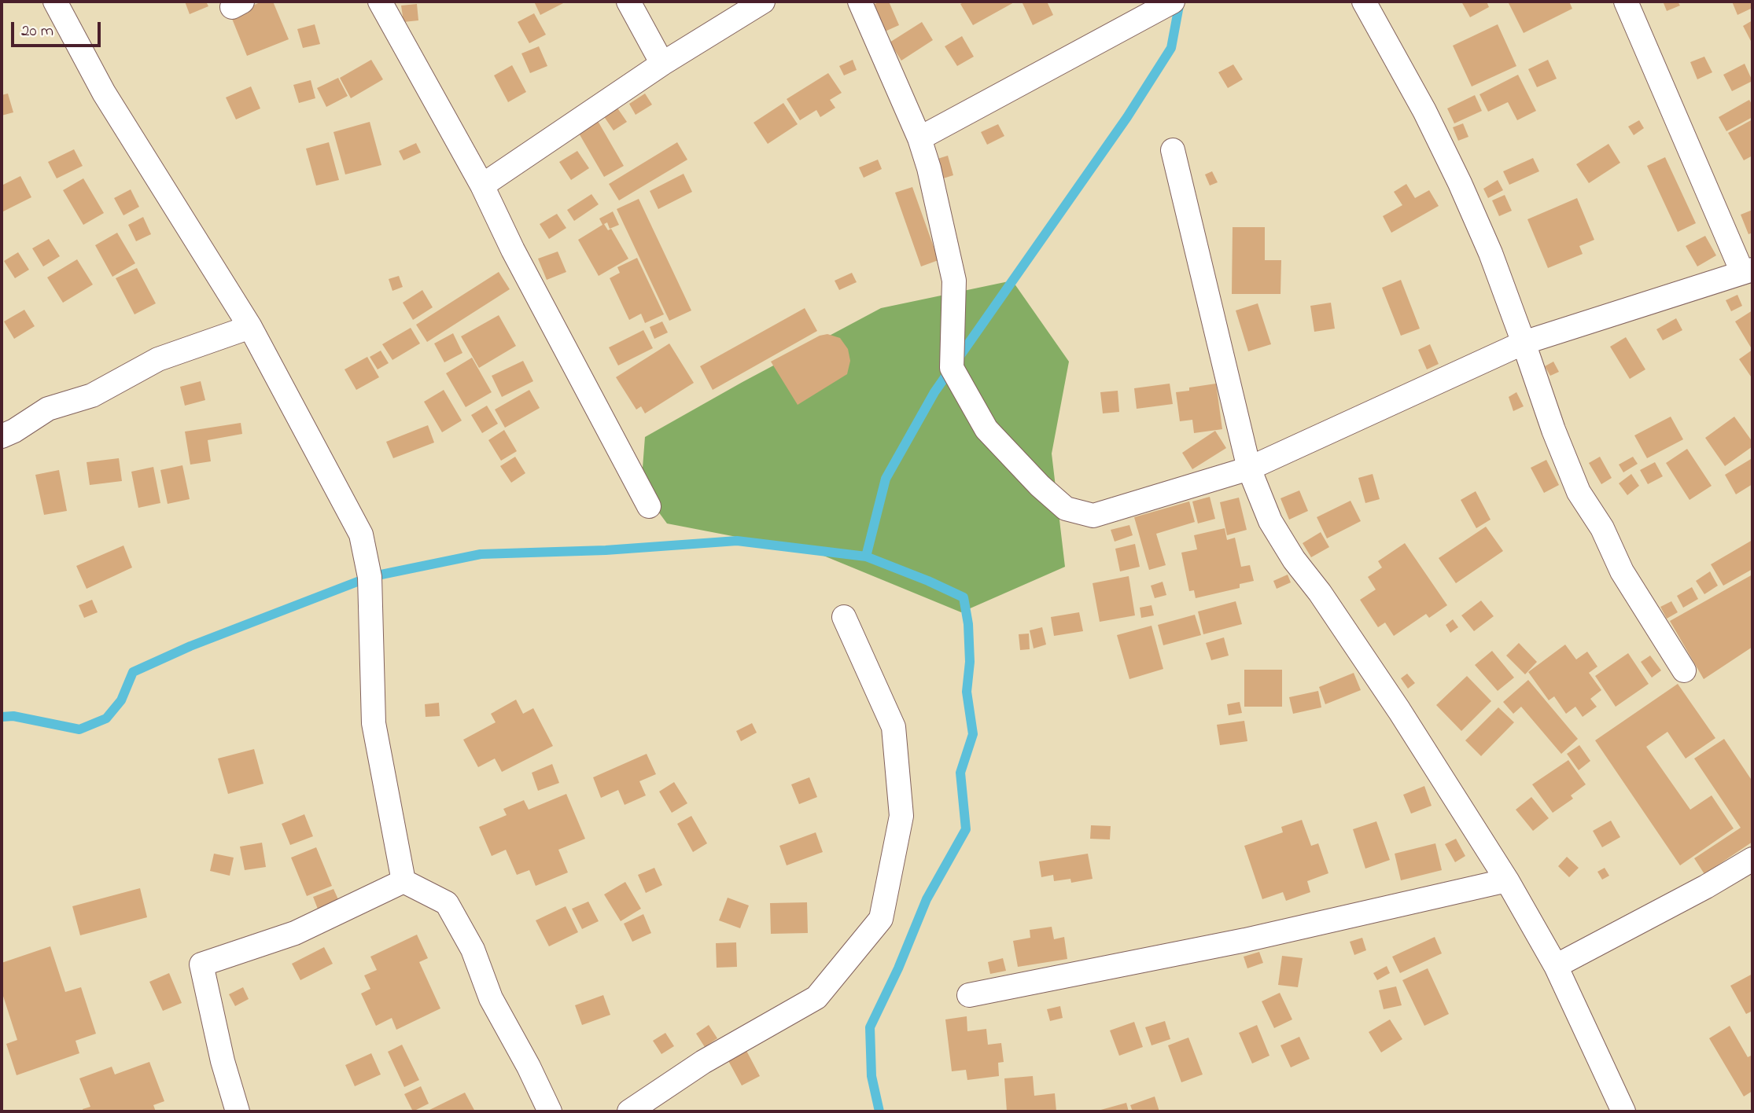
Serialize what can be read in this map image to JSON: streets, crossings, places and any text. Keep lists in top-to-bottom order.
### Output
{
  "scale_bar": "20 m"
}
